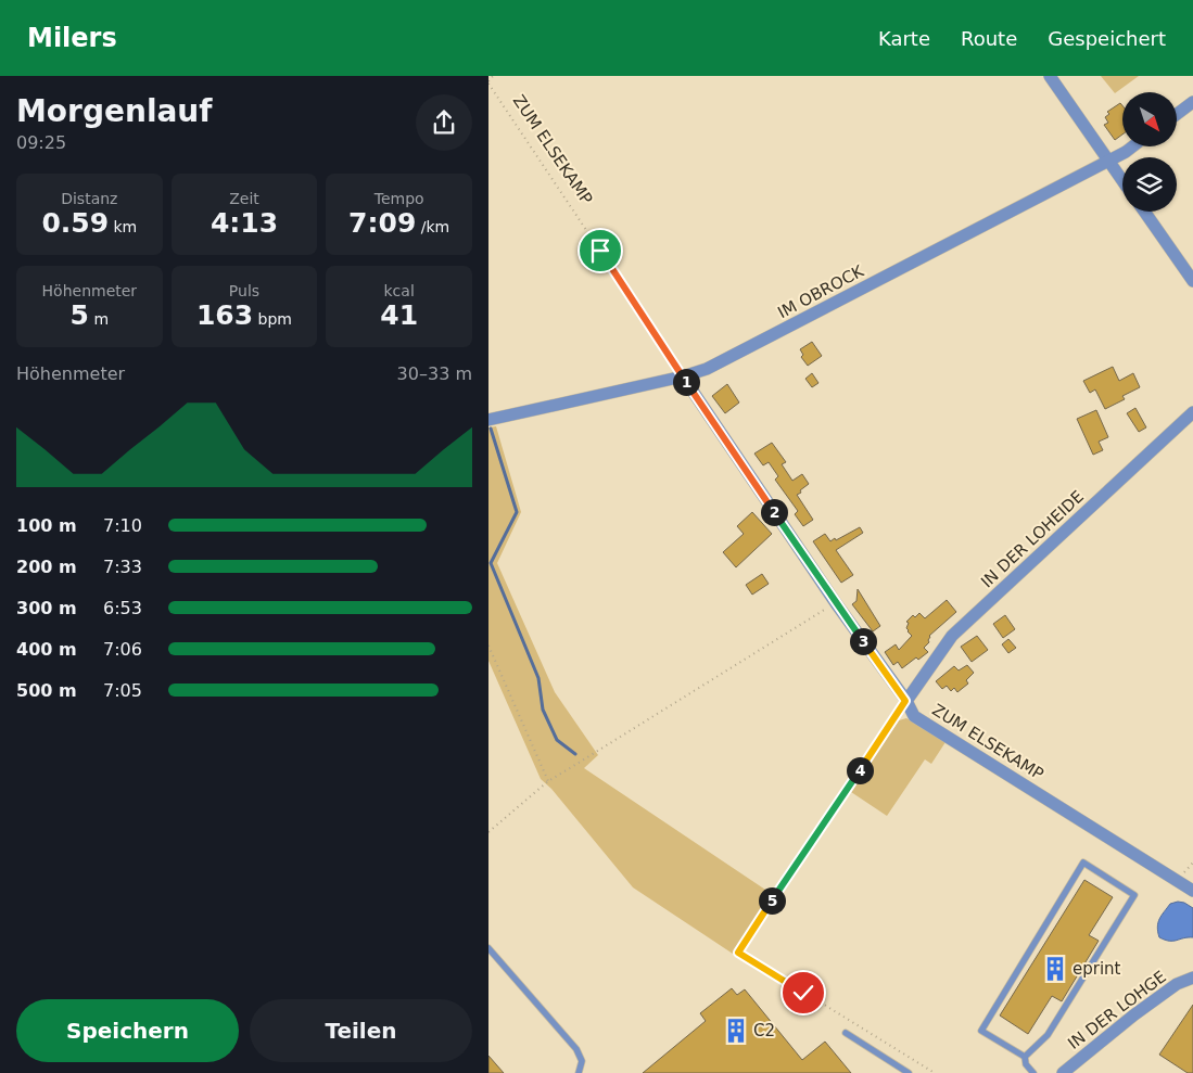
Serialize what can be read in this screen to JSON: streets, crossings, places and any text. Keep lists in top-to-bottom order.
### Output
{
  "streets": {
    "street": [
      "ZUM ELSEKAMP",
      "IM OBROCK",
      "IN DER LOHEIDE",
      "IN DER LOHGE"
    ]
  },
  "crossings": [
    ["ZUM ELSEKAMP", "IM OBROCK"],
    ["ZUM ELSEKAMP", "IN DER LOHEIDE"]
  ],
  "places": {
    "building": ["eprint", "C2"]
  },
  "north": "bottom right",
  "page": {
    "header": "Milers",
    "nav": ["Karte", "Route", "Gespeichert"],
    "heading": ["Morgenlauf", "09:25"],
    "stats": [
      ["Distanz", "0.59 km"],
      ["Zeit", "4:13"],
      ["Tempo", "7:09 /km"],
      ["Höhenmeter", "5 m"],
      ["Puls", "163 bpm"],
      ["kcal", "41"]
    ],
    "chart": ["Höhenmeter", "30–33 m"],
    "pins": [
      "1",
      "2",
      "3",
      "4",
      "5"
    ],
    "list": [
      {
        "name": "100 m",
        "note": "7:10"
      },
      {
        "name": "200 m",
        "note": "7:33"
      },
      {
        "name": "300 m",
        "note": "6:53"
      },
      {
        "name": "400 m",
        "note": "7:06"
      },
      {
        "name": "500 m",
        "note": "7:05"
      }
    ],
    "buttons": ["Speichern", "Teilen"]
  }
}
